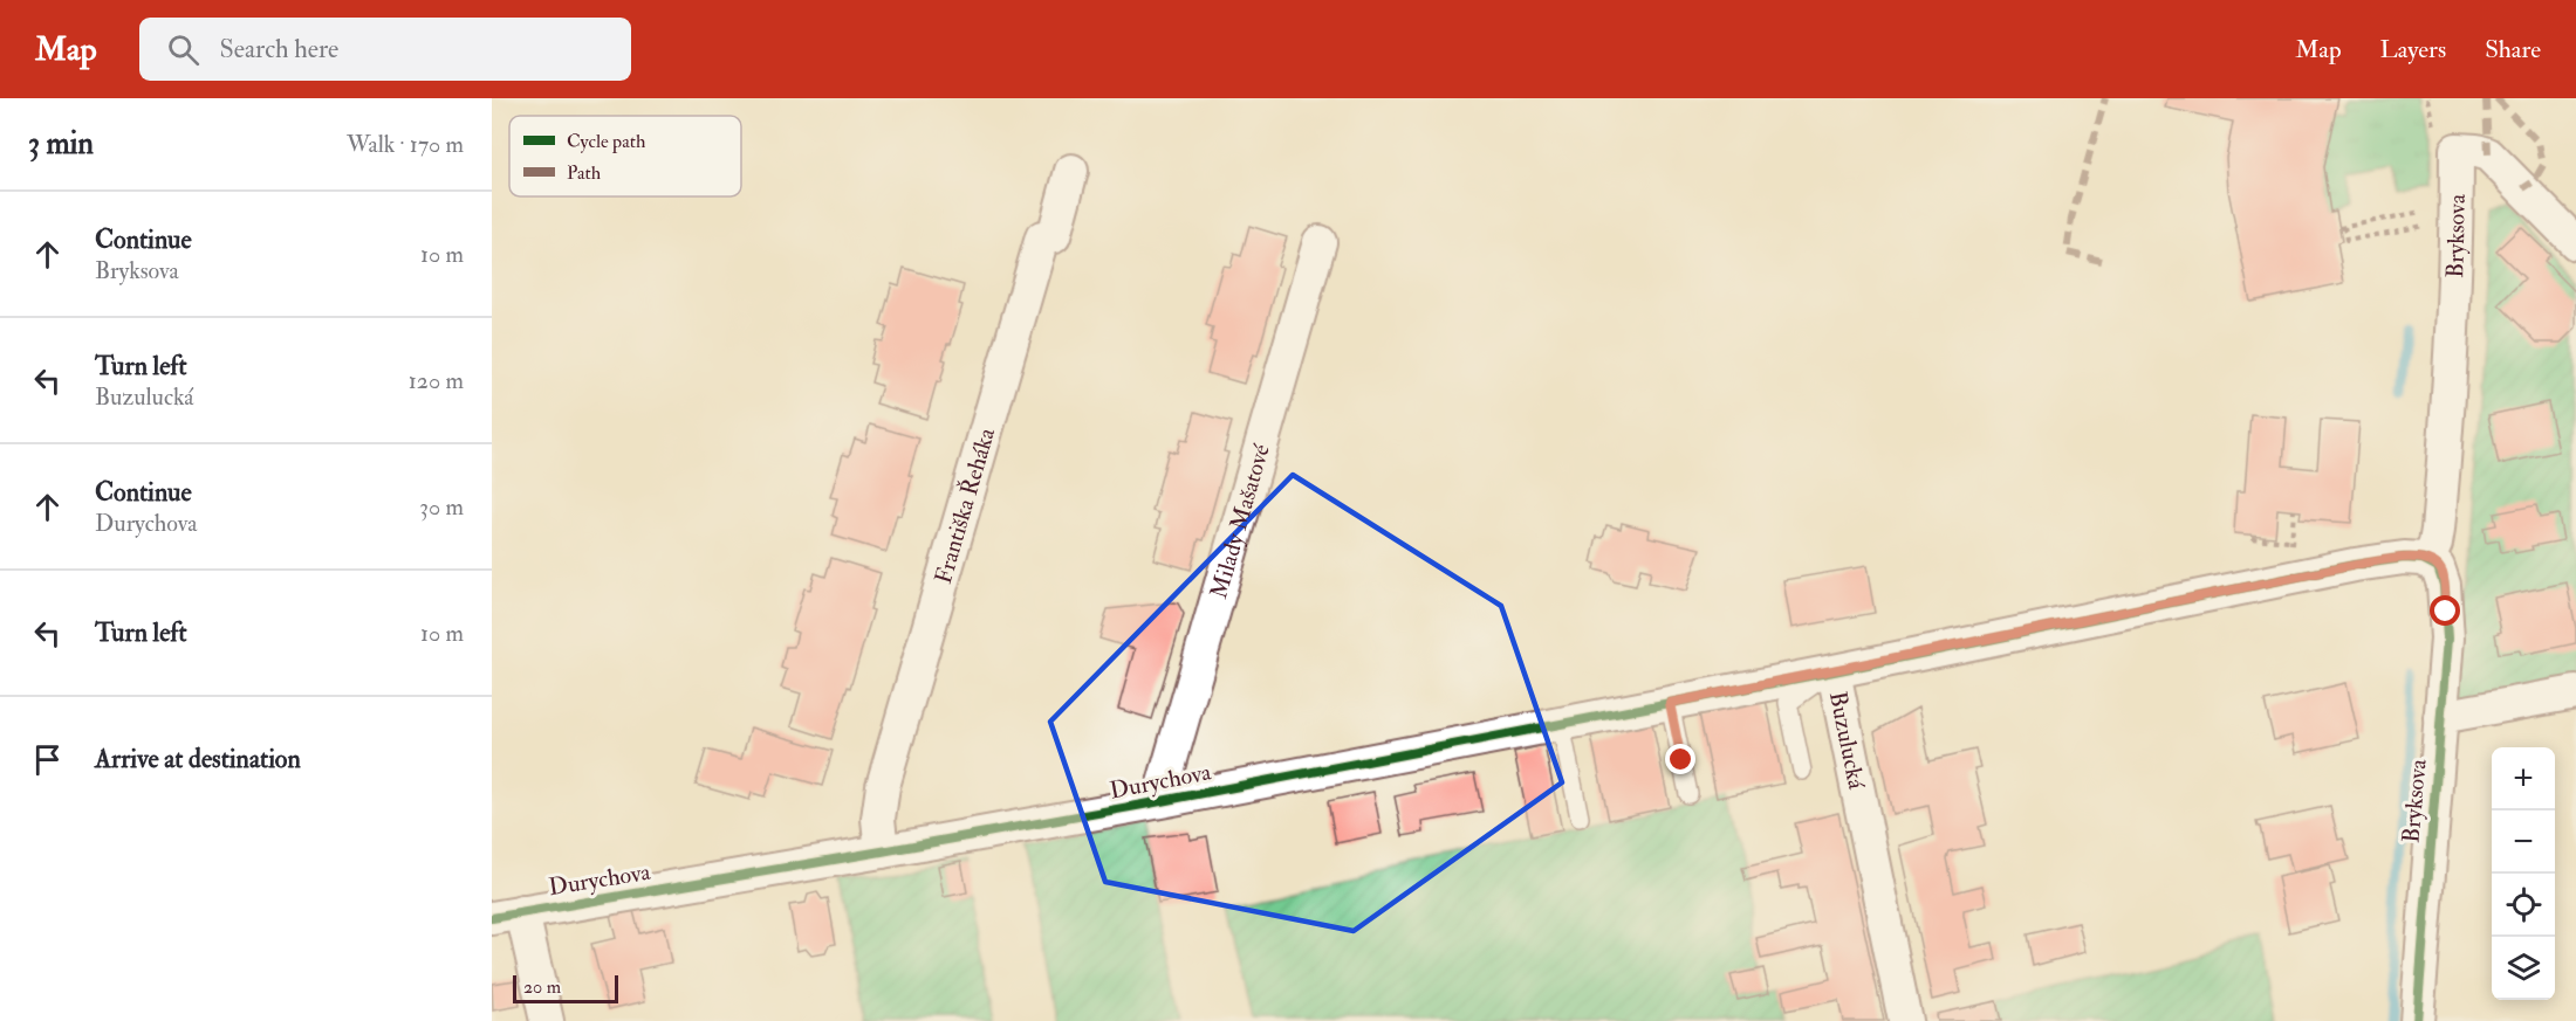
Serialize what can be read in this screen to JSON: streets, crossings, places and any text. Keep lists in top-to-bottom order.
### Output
{
  "streets": {
    "street": [
      "Bryksova",
      "Františka Řeháka",
      "Milady Mašatové",
      "Buzulucká",
      "Durychova"
    ]
  },
  "crossings": [
    ["Bryksova", "Buzulucká"],
    ["Františka Řeháka", "Durychova"],
    ["Milady Mašatové", "Durychova"],
    ["Buzulucká", "Durychova"]
  ],
  "legend": ["Cycle path", "Path"],
  "scale_bar": "20 m",
  "page": {
    "header": "Map",
    "search": "Search here",
    "nav": ["Map", "Layers", "Share"],
    "heading": ["3 min", "Walk · 170 m"],
    "list": [
      ["Continue", "Bryksova", "10 m"],
      ["Turn left", "Buzulucká", "120 m"],
      ["Continue", "Durychova", "30 m"],
      ["Turn left", "10 m"],
      "Arrive at destination"
    ],
    "map_buttons": ["+", "−"],
    "scale": "20 m"
  }
}
